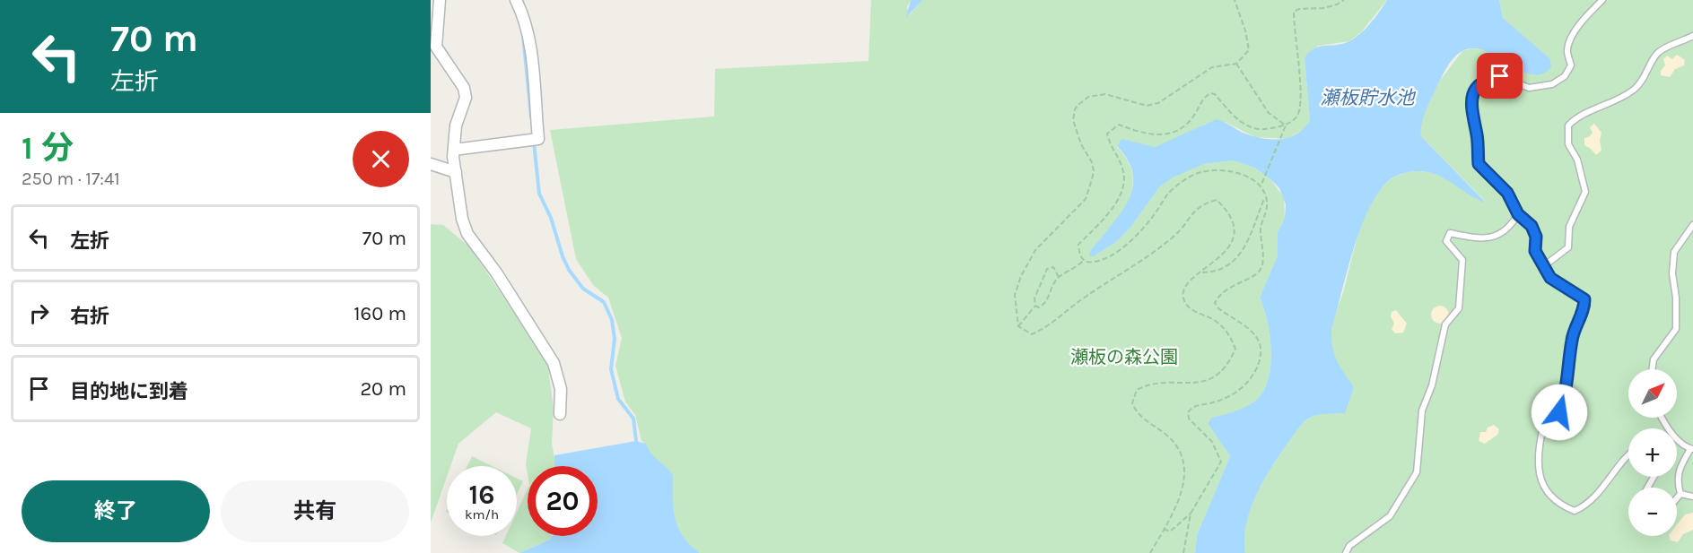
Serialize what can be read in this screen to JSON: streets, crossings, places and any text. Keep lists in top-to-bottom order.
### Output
{
  "water": ["瀬板貯水池"],
  "parks": ["瀬板の森公園"],
  "north": "top right",
  "page": {
    "turn": ["70 m", "左折"],
    "heading": ["1 分", "250 m · 17:41"],
    "list": [
      {
        "name": "左折",
        "value": "70 m"
      },
      {
        "name": "右折",
        "value": "160 m"
      },
      {
        "name": "目的地に到着",
        "value": "20 m"
      }
    ],
    "map_buttons": ["+", "−"],
    "speed": "16 km/h",
    "limit": "20",
    "buttons": ["終了", "共有"]
  }
}
